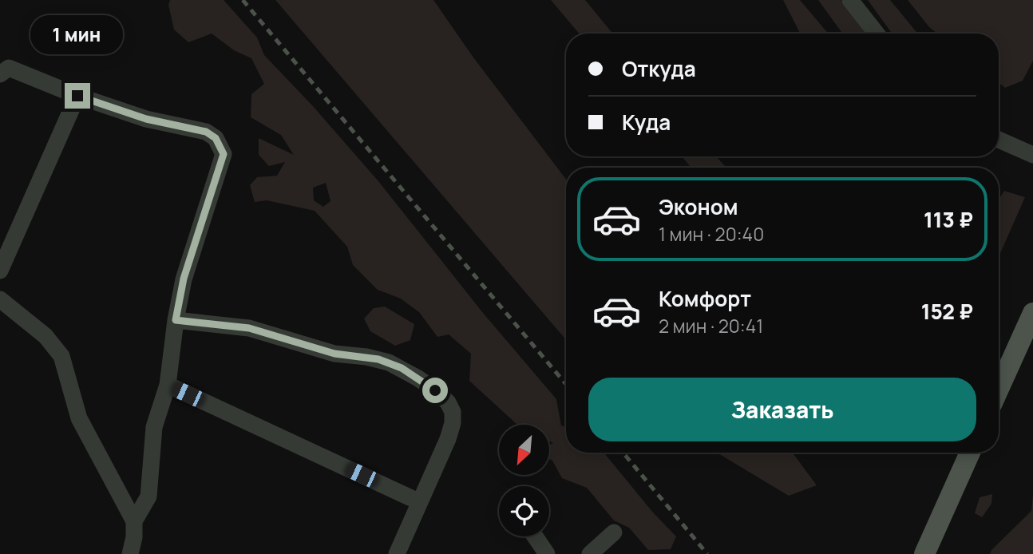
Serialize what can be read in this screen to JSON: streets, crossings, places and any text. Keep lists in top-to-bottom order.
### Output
{
  "north": "bottom left",
  "page": {
    "bubble": "1 мин",
    "banner": ["Откуда", "Куда"],
    "list": [
      {
        "name": "Эконом",
        "note": "1 мин · 20:40",
        "value": "113 ₽"
      },
      {
        "name": "Комфорт",
        "note": "2 мин · 20:41",
        "value": "152 ₽"
      }
    ],
    "buttons": "Заказать"
  }
}
